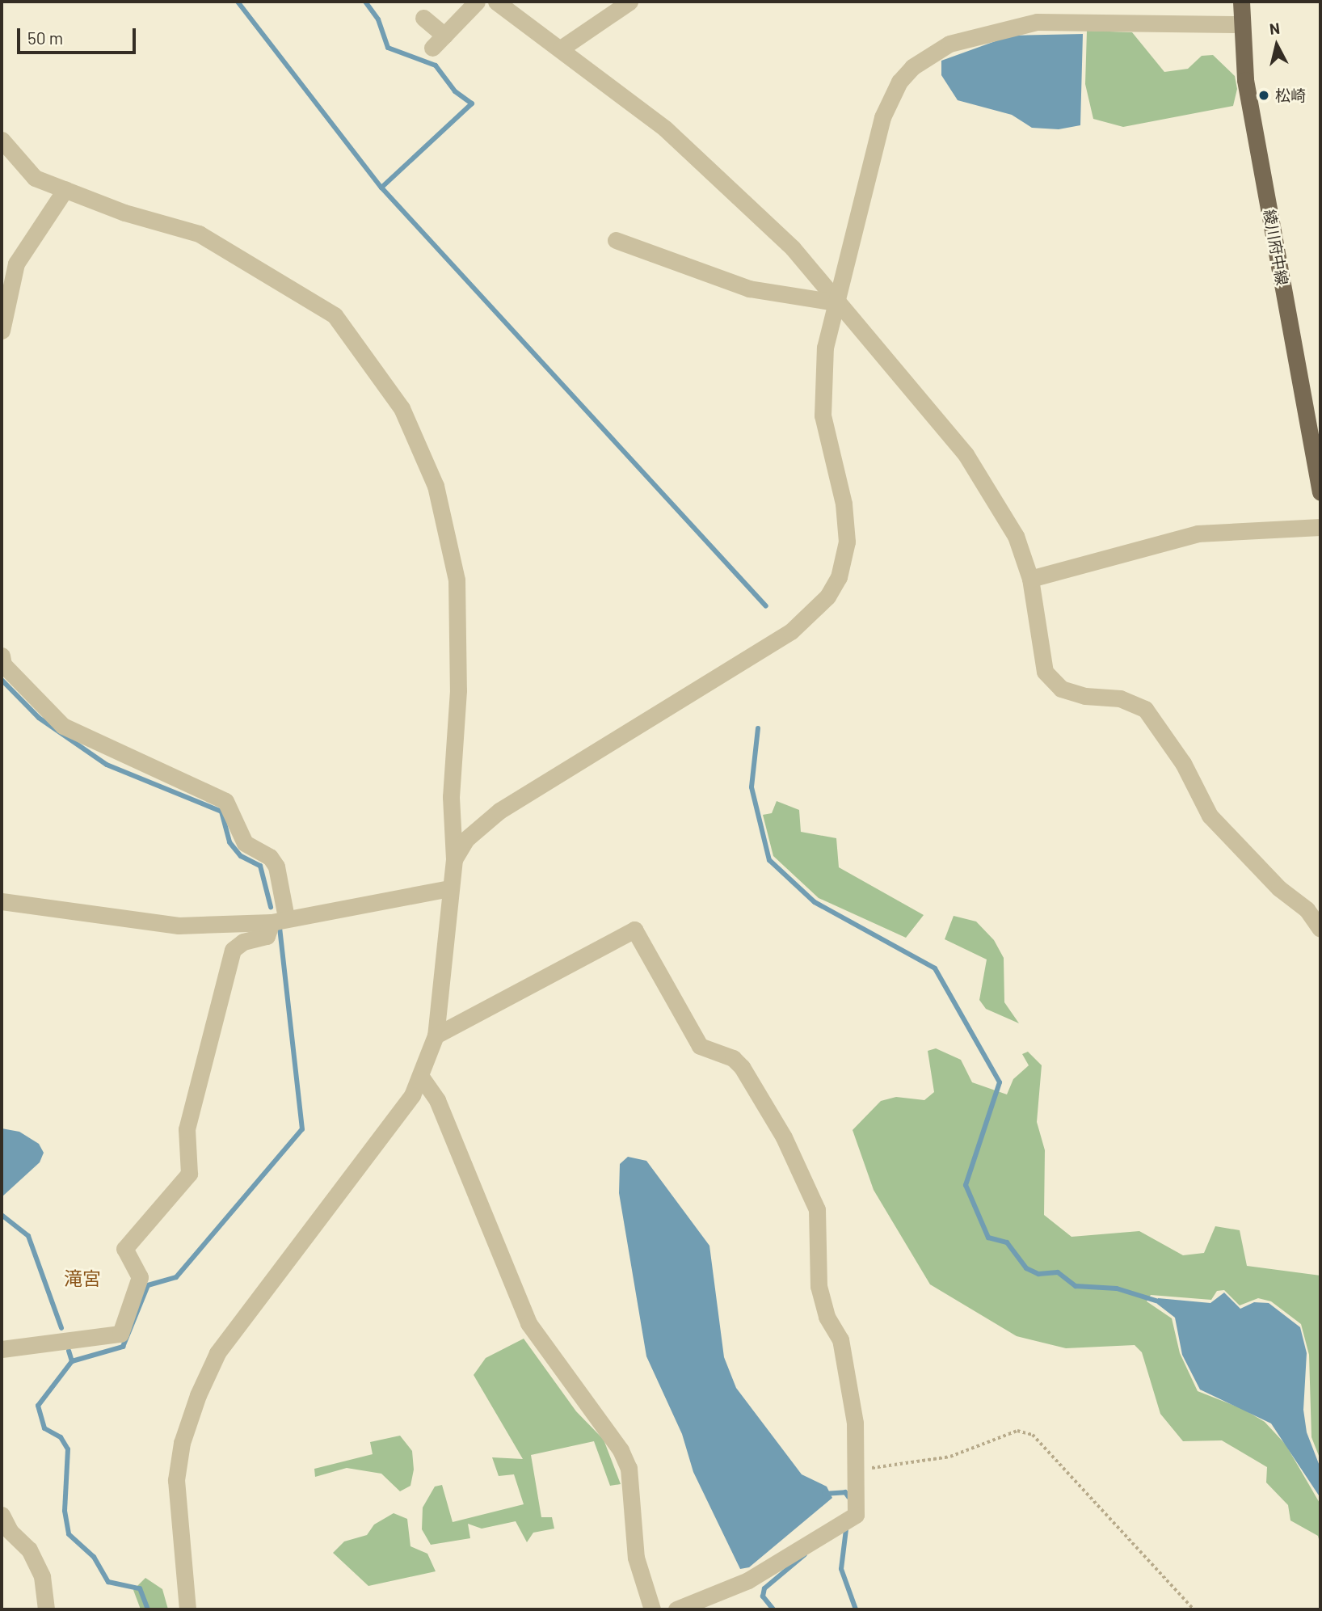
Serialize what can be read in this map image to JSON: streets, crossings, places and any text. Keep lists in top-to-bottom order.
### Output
{
  "streets": {
    "main road": ["綾川府中線"]
  },
  "districts": ["滝宮"],
  "places": ["松崎"],
  "scale_bar": "50 m",
  "north": "top"
}
